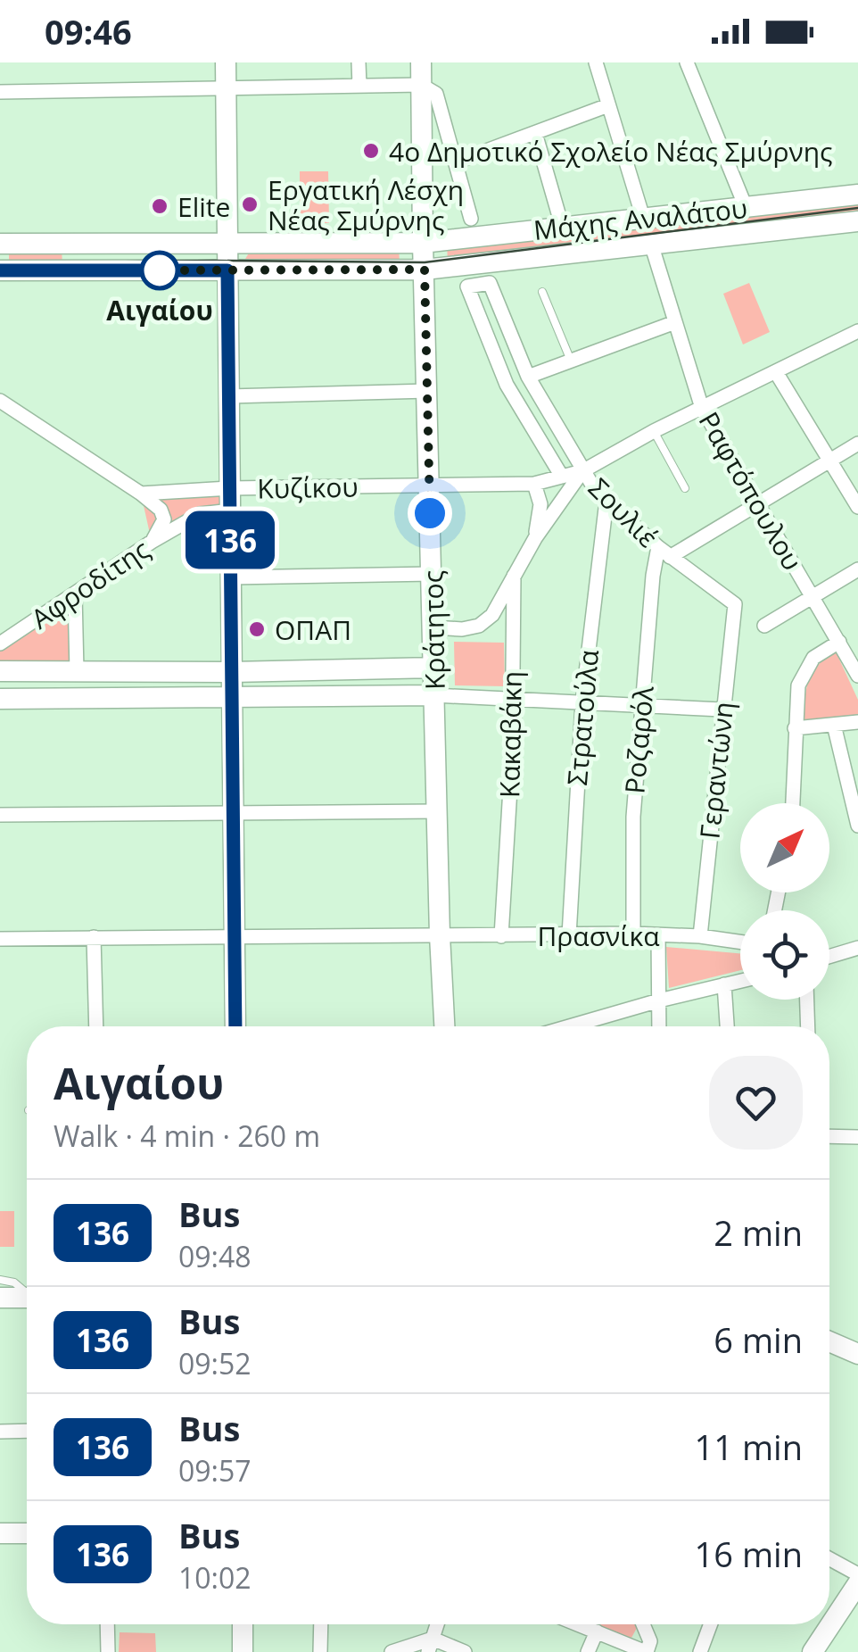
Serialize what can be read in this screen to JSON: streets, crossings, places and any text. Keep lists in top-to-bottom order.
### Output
{
  "streets": {
    "street": [
      "Μάχης Αναλάτου",
      "Κυζίκου",
      "Ραφτόπουλου",
      "Σουλιέ",
      "Αφροδίτης",
      "Κράτητος",
      "Στρατούλα",
      "Κακαβάκη",
      "Ροζαρόλ",
      "Γεραντώνη",
      "Πρασνίκα"
    ]
  },
  "crossings": [
    ["Μάχης Αναλάτου", "Ραφτόπουλου"],
    ["Μάχης Αναλάτου", "Κράτητος"],
    ["Κυζίκου", "Σουλιέ"],
    ["Κυζίκου", "Κράτητος"],
    ["Κυζίκου", "Κακαβάκη"],
    ["Σουλιέ", "Στρατούλα"],
    ["Σουλιέ", "Κακαβάκη"],
    ["Σουλιέ", "Ροζαρόλ"],
    ["Σουλιέ", "Γεραντώνη"],
    ["Κράτητος", "Πρασνίκα"],
    ["Στρατούλα", "Πρασνίκα"],
    ["Κακαβάκη", "Πρασνίκα"],
    ["Ροζαρόλ", "Πρασνίκα"],
    ["Γεραντώνη", "Πρασνίκα"]
  ],
  "places": [
    "4o Δημοτικό Σχολείο Νέας Σμύρνης",
    "Εργατική Λέσχη Νέας Σμύρνης",
    "Elite",
    "Αιγαίου",
    "ΟΠΑΠ"
  ],
  "lines": ["bus line 136"],
  "north": "top right",
  "page": {
    "status": "09:46",
    "on_map": "136",
    "heading": ["Αιγαίου", "Walk · 4 min · 260 m"],
    "list": [
      {
        "mark": "136",
        "name": "Bus",
        "note": "09:48",
        "value": "2 min"
      },
      {
        "mark": "136",
        "name": "Bus",
        "note": "09:52",
        "value": "6 min"
      },
      {
        "mark": "136",
        "name": "Bus",
        "note": "09:57",
        "value": "11 min"
      },
      {
        "mark": "136",
        "name": "Bus",
        "note": "10:02",
        "value": "16 min"
      }
    ]
  }
}
